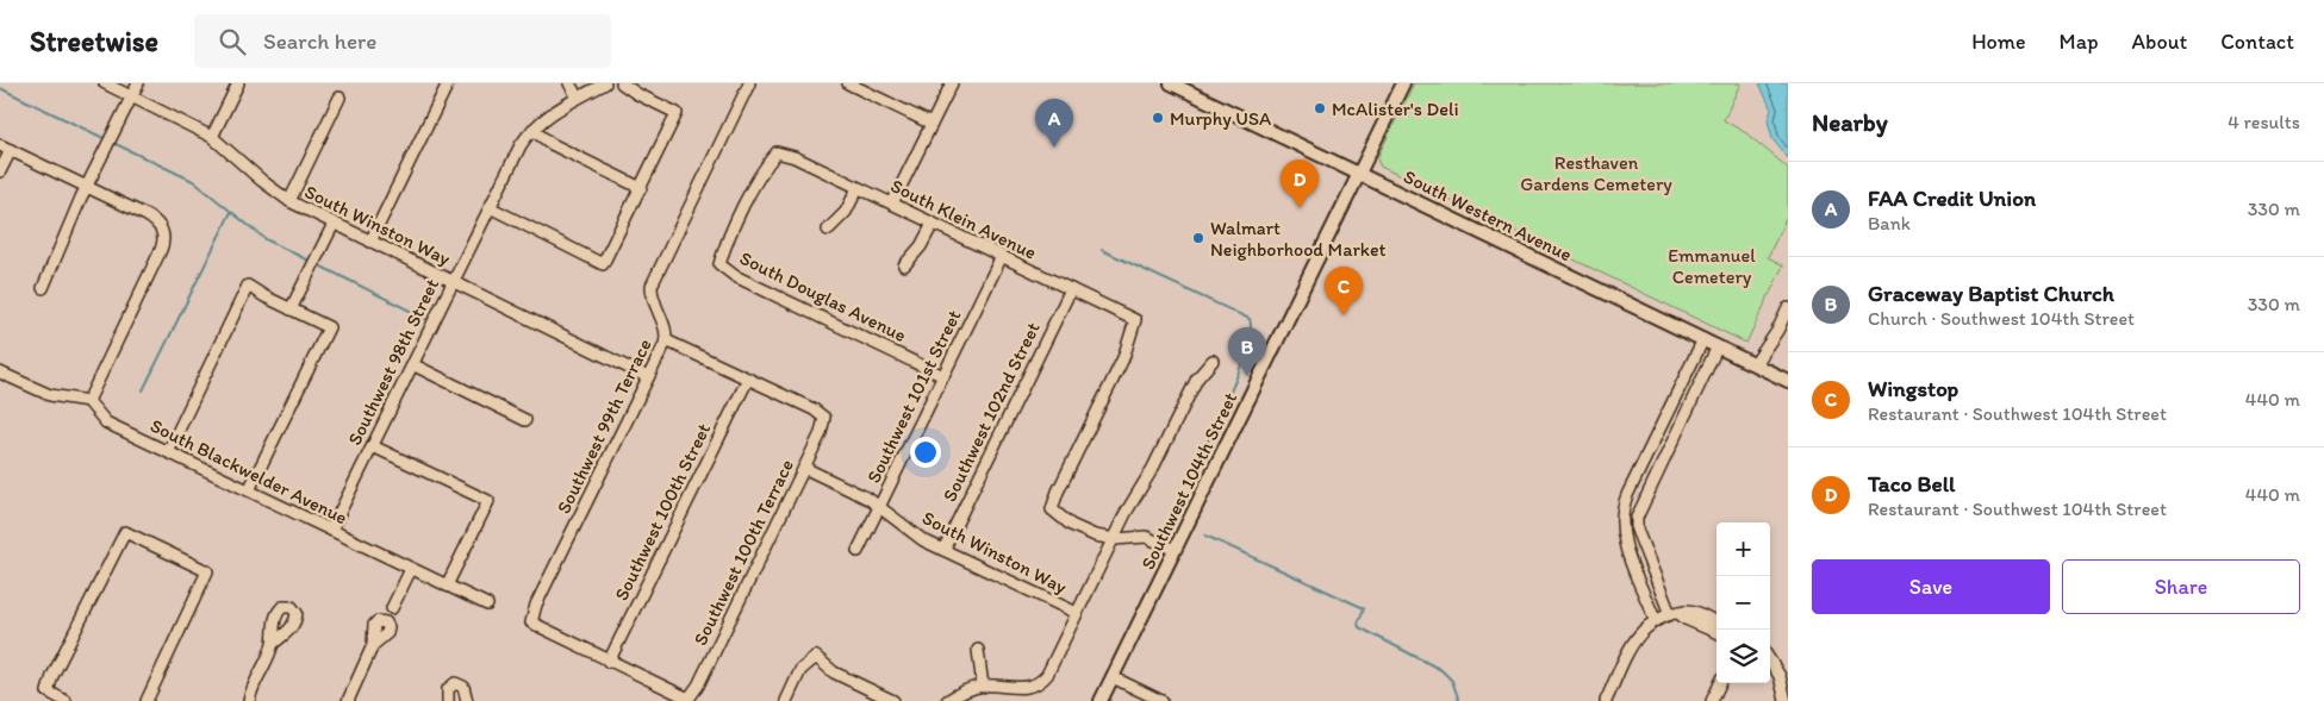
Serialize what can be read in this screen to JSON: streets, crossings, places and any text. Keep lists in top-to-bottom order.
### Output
{
  "streets": {
    "main road": ["South Western Avenue", "Southwest 104th Street"],
    "street": [
      "South Klein Avenue",
      "South Winston Way",
      "South Douglas Avenue",
      "Southwest 98th Street",
      "Southwest 101st Street",
      "Southwest 102nd Street",
      "Southwest 99th Terrace",
      "South Blackwelder Avenue",
      "Southwest 100th Street",
      "Southwest 100th Terrace"
    ]
  },
  "crossings": [
    ["South Western Avenue", "Southwest 104th Street"],
    ["South Klein Avenue", "South Douglas Avenue"],
    ["South Klein Avenue", "Southwest 101st Street"],
    ["South Klein Avenue", "Southwest 102nd Street"],
    ["South Winston Way", "Southwest 98th Street"],
    ["South Winston Way", "Southwest 101st Street"],
    ["South Winston Way", "Southwest 102nd Street"],
    ["South Winston Way", "Southwest 99th Terrace"],
    ["South Winston Way", "Southwest 100th Terrace"],
    ["South Douglas Avenue", "Southwest 101st Street"],
    ["Southwest 98th Street", "South Blackwelder Avenue"],
    ["Southwest 99th Terrace", "Southwest 100th Street"],
    ["Southwest 99th Terrace", "Southwest 100th Terrace"],
    ["Southwest 100th Street", "Southwest 100th Terrace"]
  ],
  "parks": ["Resthaven Gardens Cemetery", "Emmanuel Cemetery"],
  "places": ["McAlister's Deli", "Murphy USA", "Walmart Neighborhood Market"],
  "page": {
    "header": "Streetwise",
    "search": "Search here",
    "nav": [
      "Home",
      "Map",
      "About",
      "Contact"
    ],
    "heading": ["Nearby", "4 results"],
    "pins": [
      "A",
      "D",
      "C",
      "B"
    ],
    "list": [
      {
        "mark": "A",
        "name": "FAA Credit Union",
        "note": "Bank",
        "value": "330 m"
      },
      {
        "mark": "B",
        "name": "Graceway Baptist Church",
        "note": "Church · Southwest 104th Street",
        "value": "330 m"
      },
      {
        "mark": "C",
        "name": "Wingstop",
        "note": "Restaurant · Southwest 104th Street",
        "value": "440 m"
      },
      {
        "mark": "D",
        "name": "Taco Bell",
        "note": "Restaurant · Southwest 104th Street",
        "value": "440 m"
      }
    ],
    "map_buttons": ["+", "−"],
    "buttons": ["Save", "Share"]
  }
}
